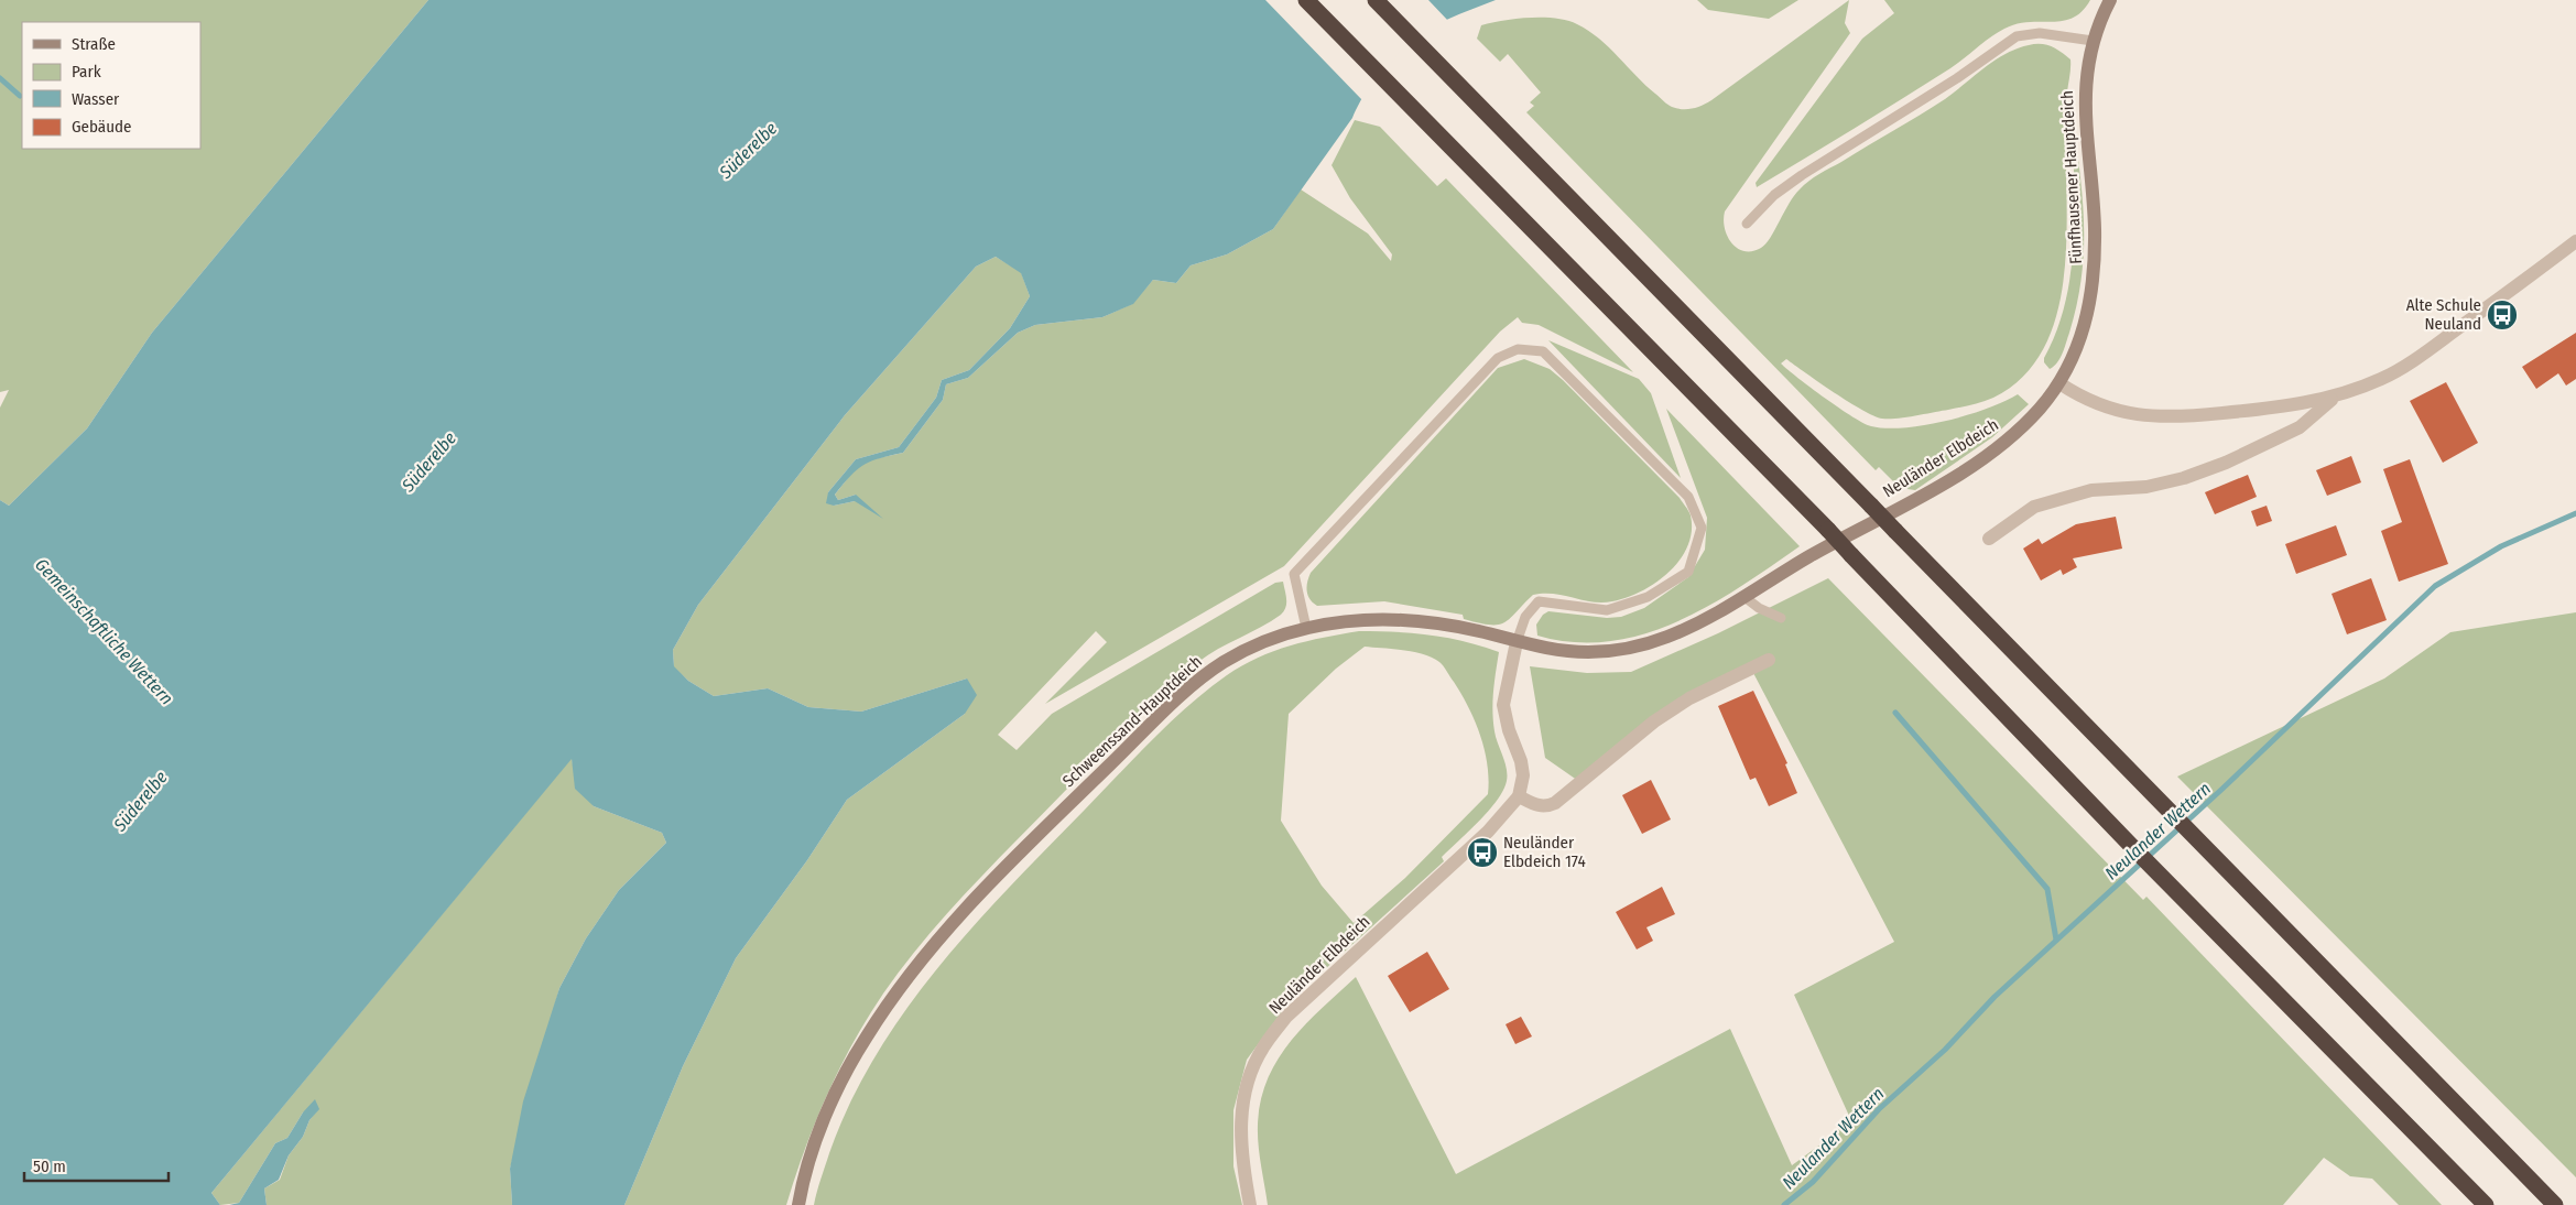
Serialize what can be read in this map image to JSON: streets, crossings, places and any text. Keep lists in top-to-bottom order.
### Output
{
  "streets": {
    "street": ["Fünfhausener Hauptdeich", "Neuländer Elbdeich", "Schweenssand-Hauptdeich"]
  },
  "crossings": [
    ["Fünfhausener Hauptdeich", "Neuländer Elbdeich"],
    ["Neuländer Elbdeich", "Schweenssand-Hauptdeich"]
  ],
  "water": ["Süderelbe", "Gemeinschaftliche Wettern", "Neulander Wettern"],
  "places": {
    "bus stop": ["Alte Schule Neuland", "Neuländer Elbdeich 174"]
  },
  "legend": [
    "Straße",
    "Park",
    "Wasser",
    "Gebäude"
  ],
  "scale_bar": "50 m"
}
